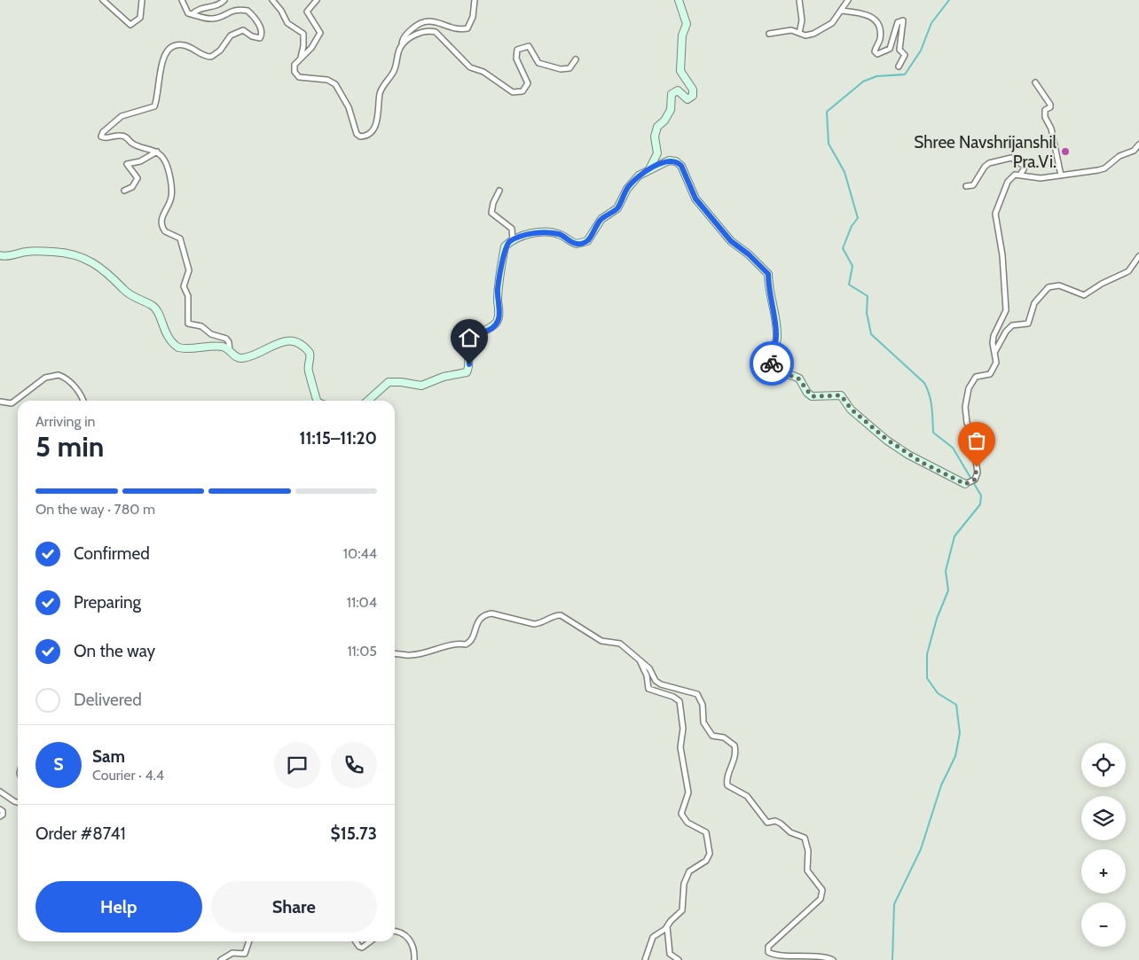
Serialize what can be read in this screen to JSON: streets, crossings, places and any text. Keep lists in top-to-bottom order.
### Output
{
  "places": ["Shree Navshrijanshil Pra.Vi."],
  "page": {
    "heading": ["5 min", "Arriving in", "11:15–11:20"],
    "panel": [
      "Sam",
      "Courier · 4.4",
      "Order #8741",
      "$15.73"
    ],
    "bar": "On the way · 780 m",
    "list": [
      ["Confirmed", "10:44"],
      ["Preparing", "11:04"],
      ["On the way", "11:05"],
      "Delivered"
    ],
    "round": "S",
    "map_buttons": ["+", "−"],
    "buttons": ["Help", "Share"]
  }
}
